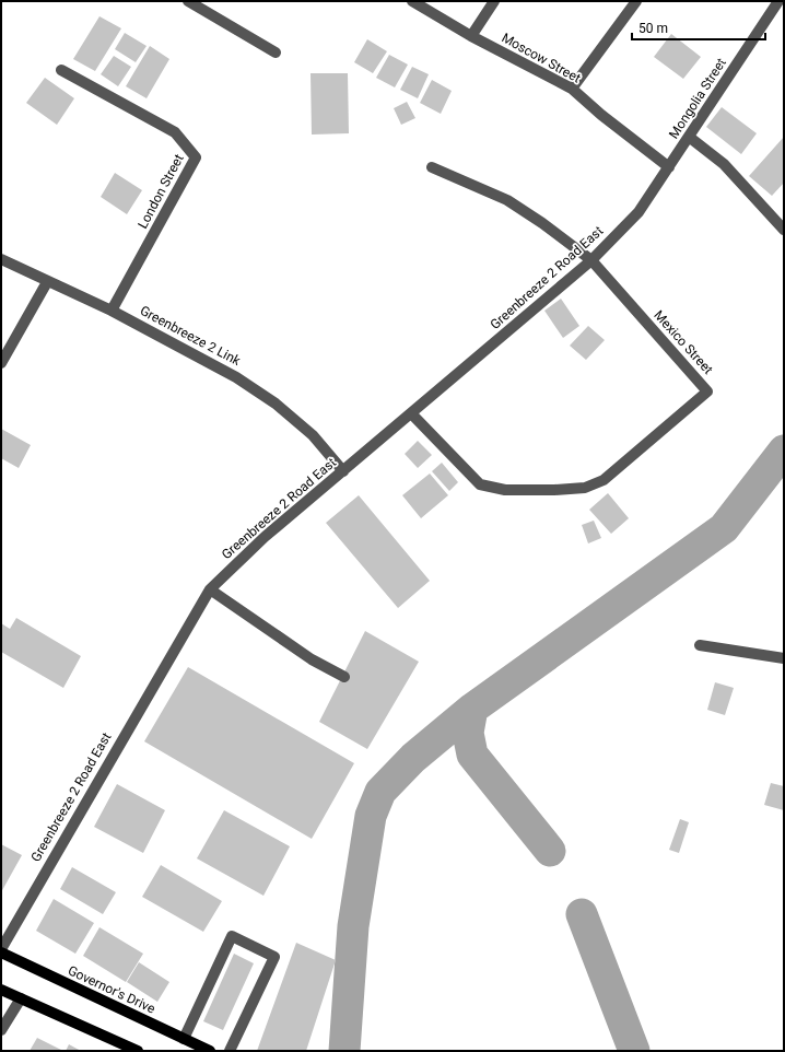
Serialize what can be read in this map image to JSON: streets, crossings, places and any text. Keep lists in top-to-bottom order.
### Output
{
  "streets": {
    "main road": ["Governor's Drive"],
    "street": [
      "Moscow Street",
      "Mongolia Street",
      "London Street",
      "Greenbreeze 2 Road East",
      "Greenbreeze 2 Link",
      "Mexico Street"
    ]
  },
  "crossings": [
    ["Moscow Street", "Mongolia Street"],
    ["Moscow Street", "Greenbreeze 2 Road East"],
    ["Mongolia Street", "Greenbreeze 2 Road East"],
    ["London Street", "Greenbreeze 2 Link"],
    ["Greenbreeze 2 Road East", "Greenbreeze 2 Link"],
    ["Greenbreeze 2 Road East", "Mexico Street"],
    ["Greenbreeze 2 Road East", "Governor's Drive"]
  ],
  "scale_bar": "50 m"
}
